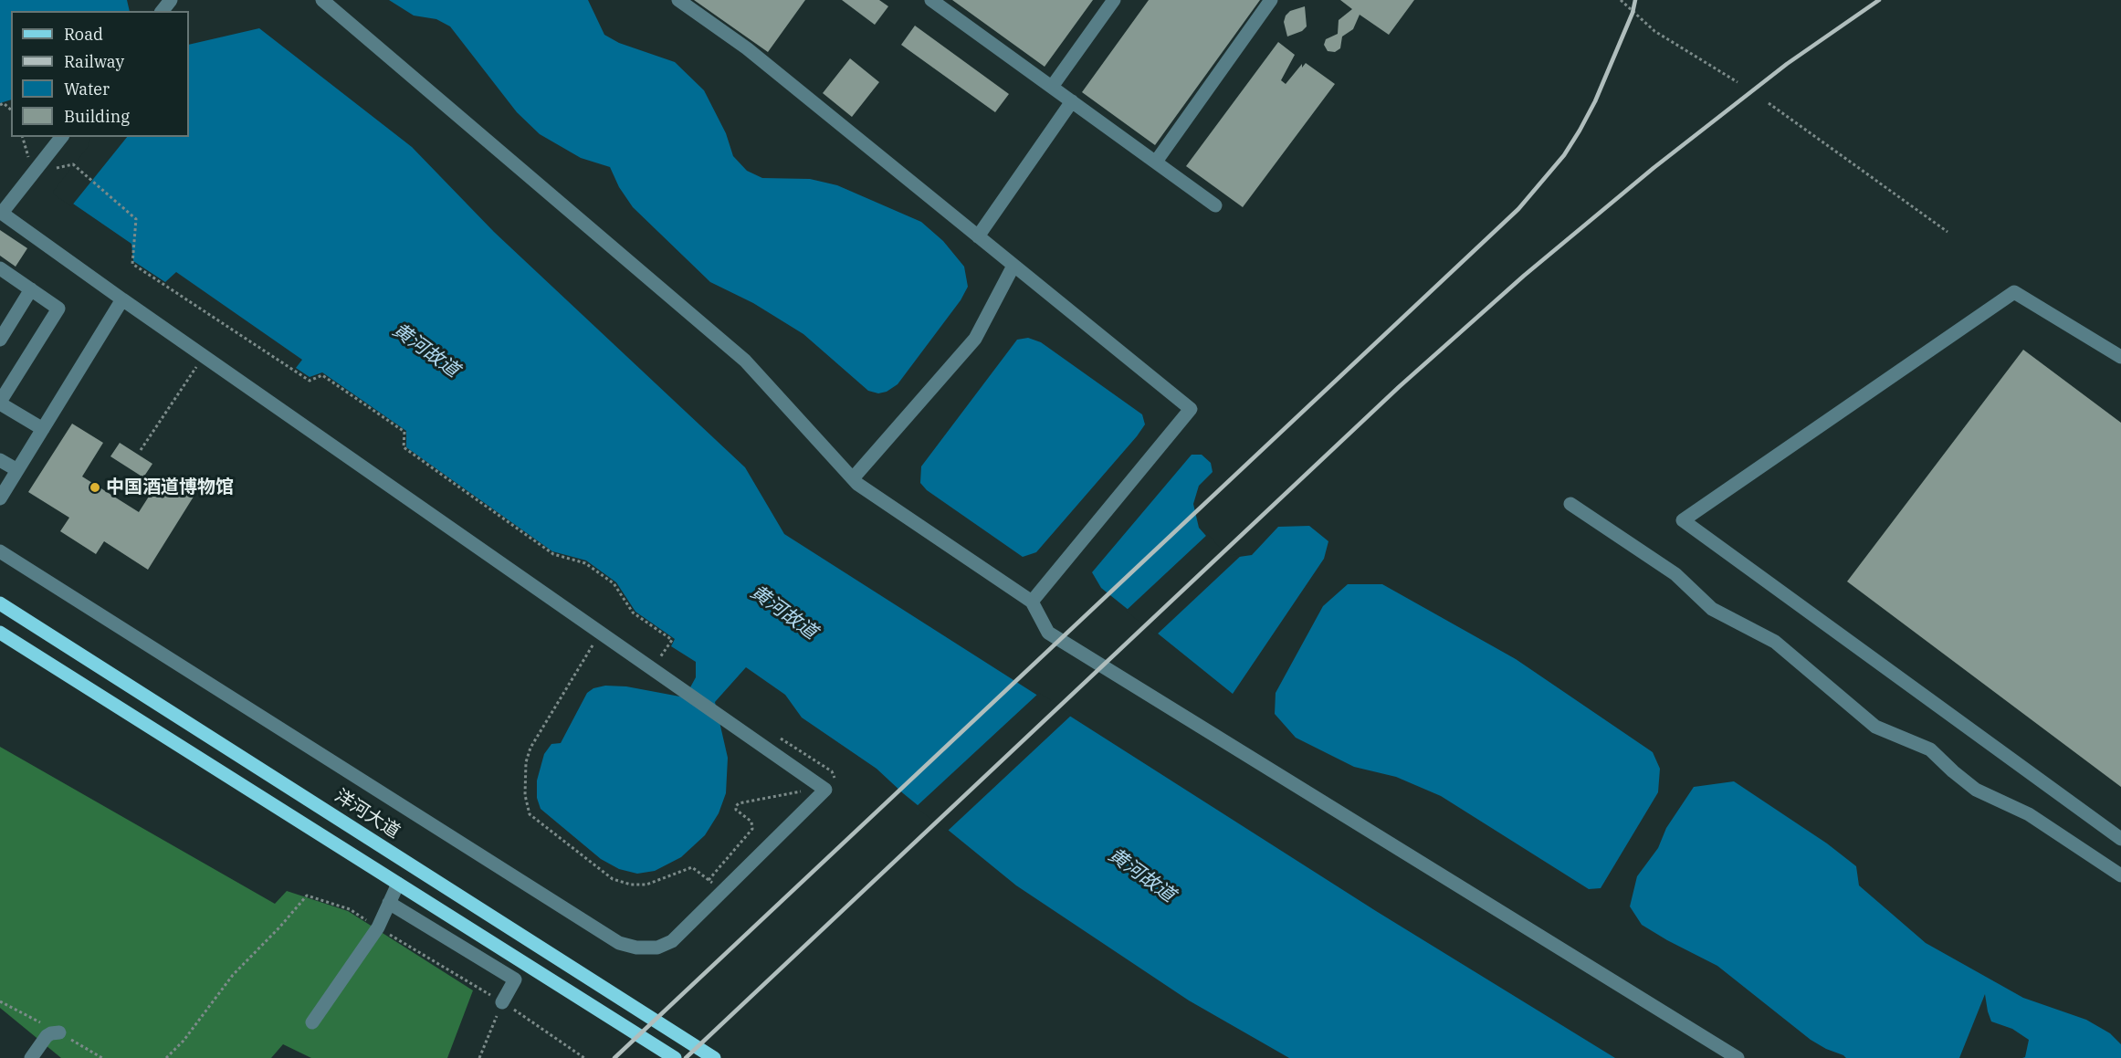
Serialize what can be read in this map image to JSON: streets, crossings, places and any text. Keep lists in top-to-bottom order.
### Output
{
  "streets": {
    "main road": ["洋河大道"]
  },
  "water": ["黄河故道"],
  "places": ["中国酒道博物馆"],
  "legend": [
    "Road",
    "Railway",
    "Water",
    "Building"
  ]
}
